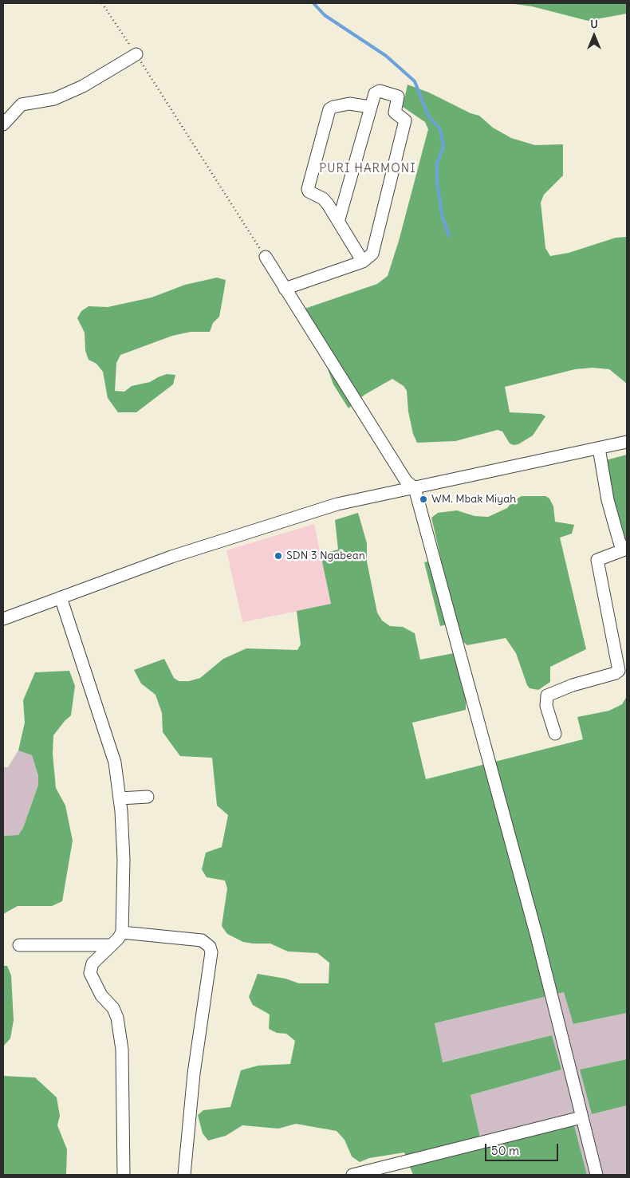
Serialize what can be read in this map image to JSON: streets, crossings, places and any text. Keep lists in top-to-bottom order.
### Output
{
  "districts": ["PURI HARMONI"],
  "places": ["WM. Mbak Miyah", "SDN 3 Ngabean"],
  "scale_bar": "50 m",
  "north": "top"
}
